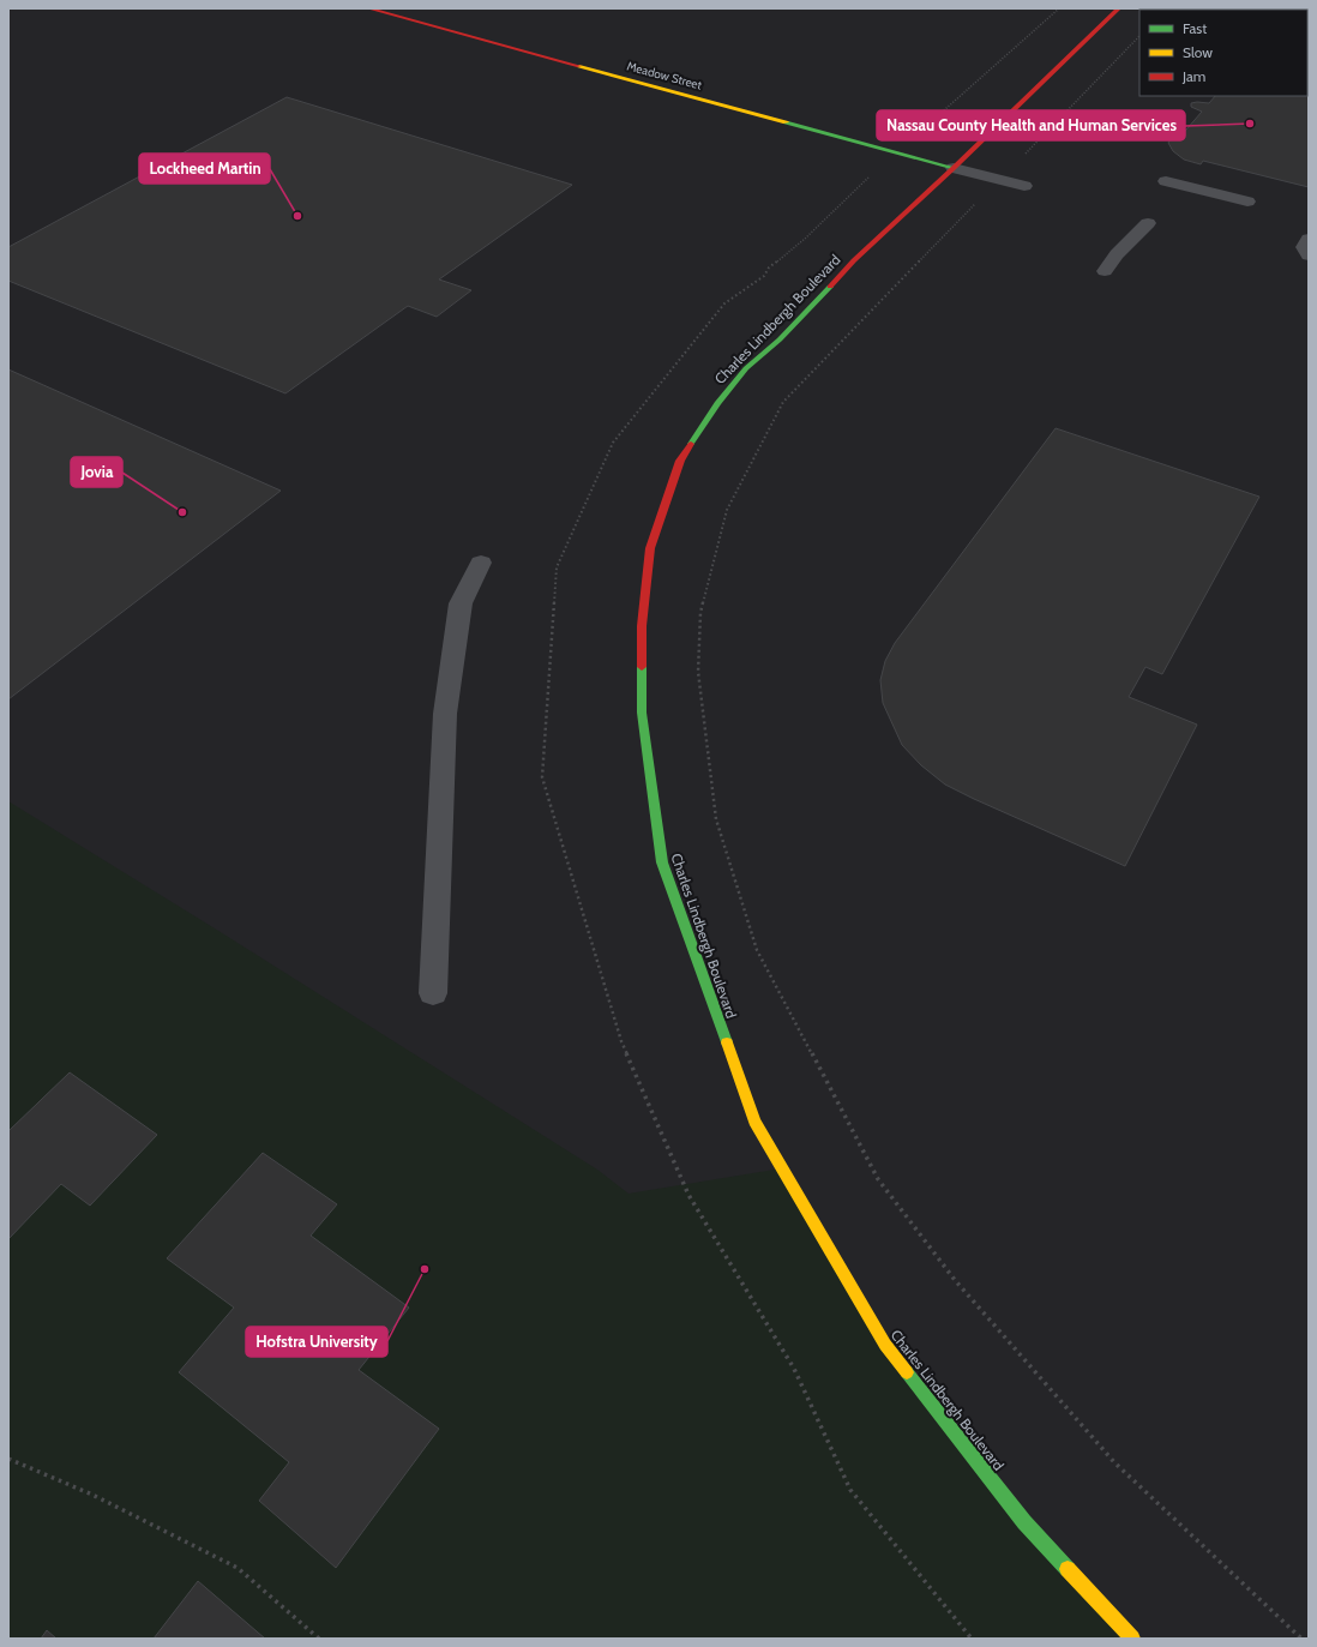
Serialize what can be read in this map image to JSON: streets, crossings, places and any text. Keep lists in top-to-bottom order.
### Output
{
  "streets": {
    "street": ["Meadow Street", "Charles Lindbergh Boulevard"]
  },
  "crossings": [
    ["Meadow Street", "Charles Lindbergh Boulevard"]
  ],
  "places": [
    "Nassau County Health and Human Services",
    "Lockheed Martin",
    "Jovia",
    "Hofstra University"
  ],
  "legend": ["Fast", "Slow", "Jam"]
}
